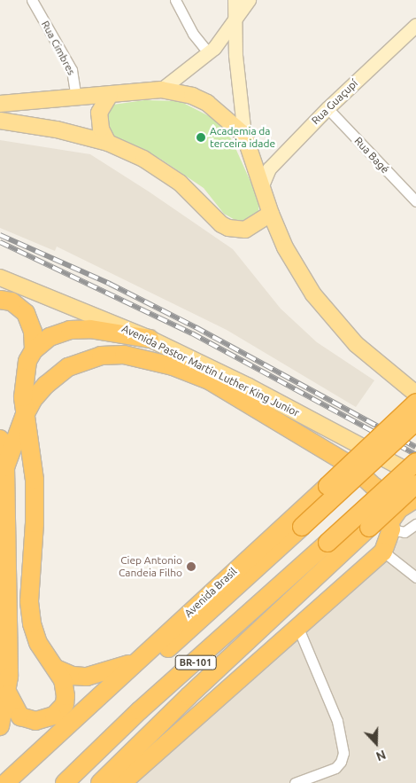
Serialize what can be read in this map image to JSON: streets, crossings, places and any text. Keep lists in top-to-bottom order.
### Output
{
  "streets": {
    "highway": ["Avenida Brasil", "BR-101"],
    "main road": ["Avenida Pastor Martin Luther King Junior"],
    "street": ["Rua Cimbres", "Rua Guaçupí", "Rua Bagé"]
  },
  "crossings": [
    ["Rua Guaçupí", "Rua Bagé"]
  ],
  "places": ["Academia da terceira idade", "Ciep Antonio Candeia Filho"],
  "north": "bottom"
}
